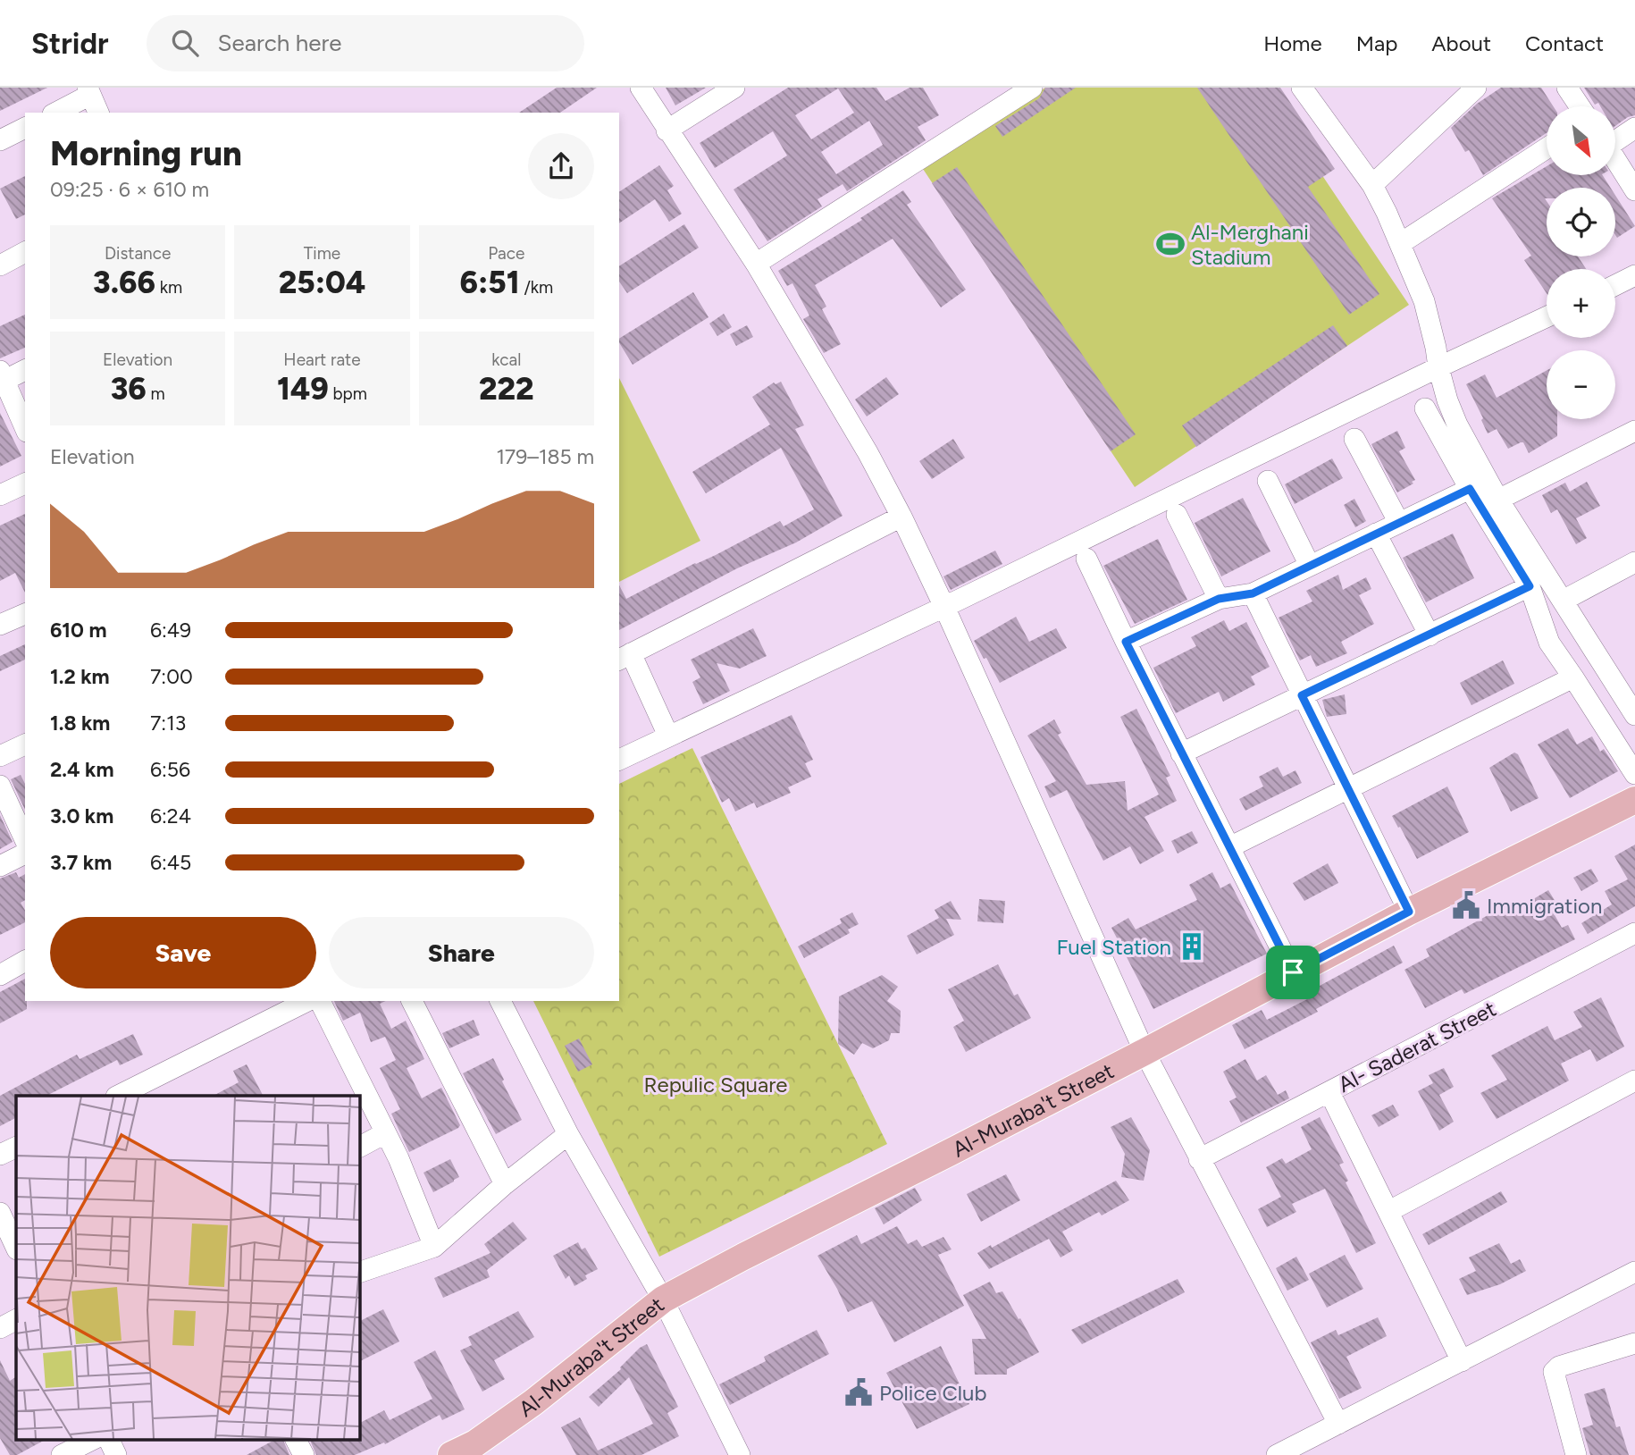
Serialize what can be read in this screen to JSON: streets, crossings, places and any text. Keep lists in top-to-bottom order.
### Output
{
  "streets": {
    "main road": ["Al-Muraba't Street"],
    "street": ["Al- Saderat Street"]
  },
  "parks": ["Repulic Square"],
  "places": {
    "sports": ["Al-Merghani Stadium"],
    "public building": ["Immigration", "Police Club"],
    "building": ["Fuel Station"]
  },
  "north": "bottom right",
  "page": {
    "header": "Stridr",
    "search": "Search here",
    "nav": [
      "Home",
      "Map",
      "About",
      "Contact"
    ],
    "map_buttons": ["+", "−"],
    "heading": ["Morning run", "09:25 · 6 × 610 m"],
    "stats": [
      ["Distance", "3.66 km"],
      ["Time", "25:04"],
      ["Pace", "6:51 /km"],
      ["Elevation", "36 m"],
      ["Heart rate", "149 bpm"],
      ["kcal", "222"]
    ],
    "chart": ["Elevation", "179–185 m"],
    "list": [
      {
        "name": "610 m",
        "note": "6:49"
      },
      {
        "name": "1.2 km",
        "note": "7:00"
      },
      {
        "name": "1.8 km",
        "note": "7:13"
      },
      {
        "name": "2.4 km",
        "note": "6:56"
      },
      {
        "name": "3.0 km",
        "note": "6:24"
      },
      {
        "name": "3.7 km",
        "note": "6:45"
      }
    ],
    "buttons": ["Save", "Share"]
  }
}
